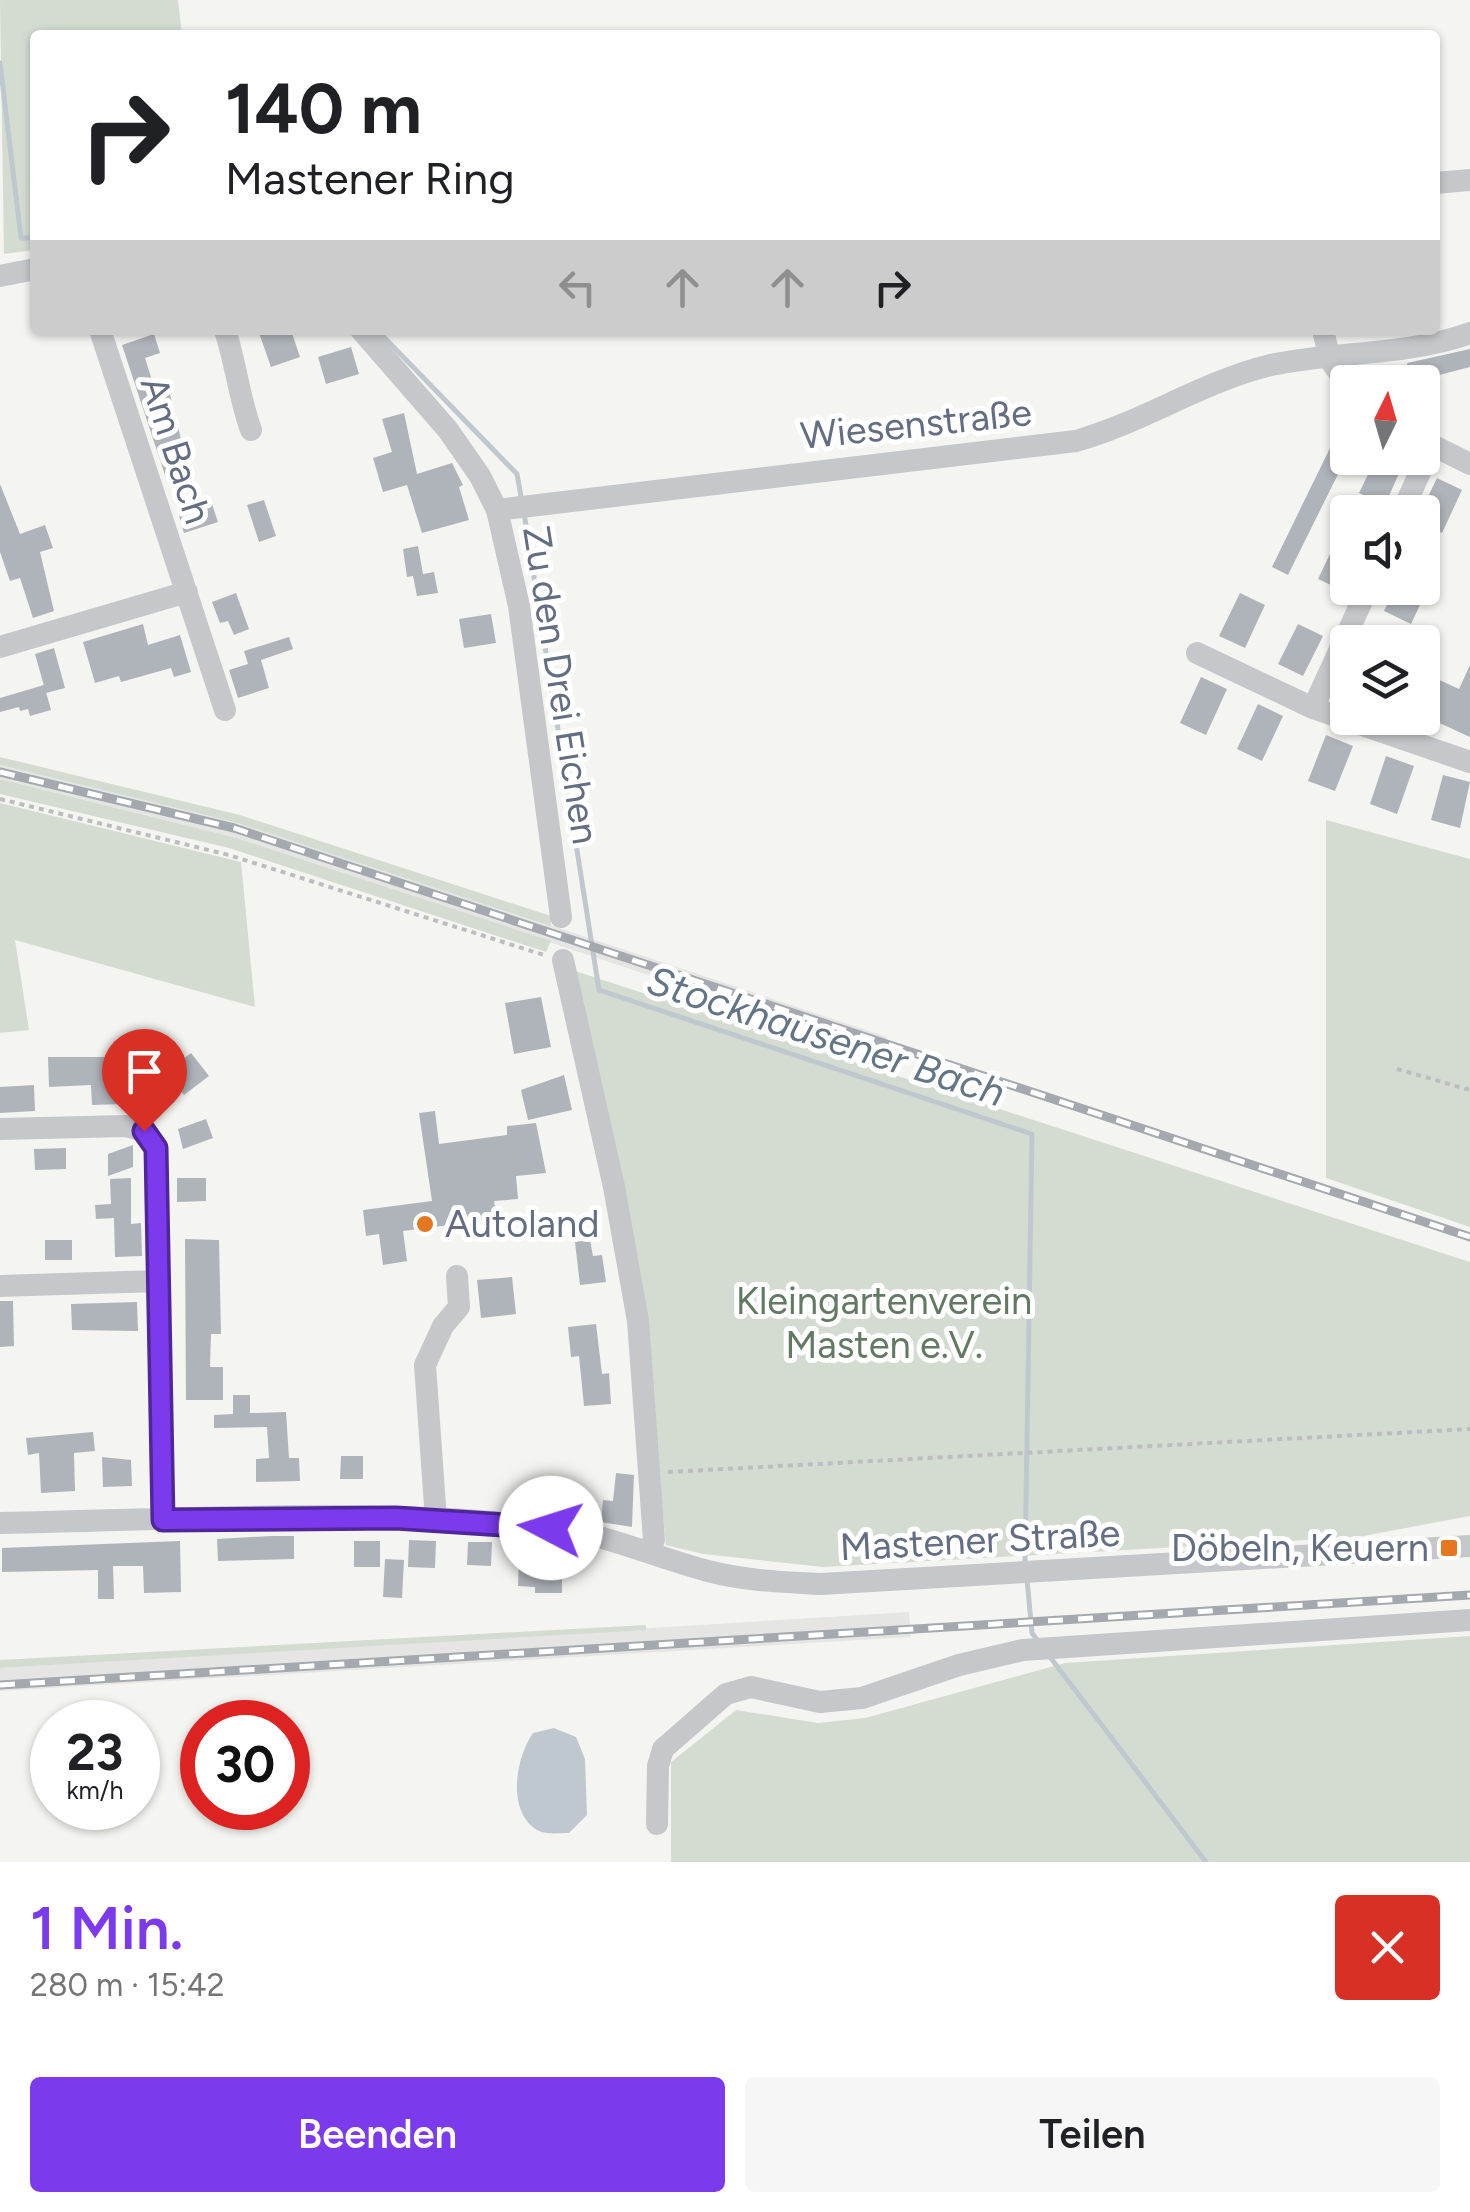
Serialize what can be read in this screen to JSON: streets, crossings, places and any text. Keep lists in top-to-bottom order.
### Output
{
  "streets": {
    "street": [
      "Wiesenstraße",
      "Am Bach",
      "Zu den Drei Eichen",
      "Mastener Straße"
    ]
  },
  "crossings": [
    ["Wiesenstraße", "Zu den Drei Eichen"]
  ],
  "water": ["Stockhausener Bach"],
  "parks": ["Kleingartenverein Masten e.V."],
  "places": {
    "other": ["Autoland"],
    "transit": ["Döbeln, Keuern"]
  },
  "north": "top",
  "page": {
    "turn": ["140 m", "Mastener Ring"],
    "speed": "23 km/h",
    "limit": "30",
    "heading": ["1 Min.", "280 m · 15:42"],
    "buttons": ["Beenden", "Teilen"]
  }
}
